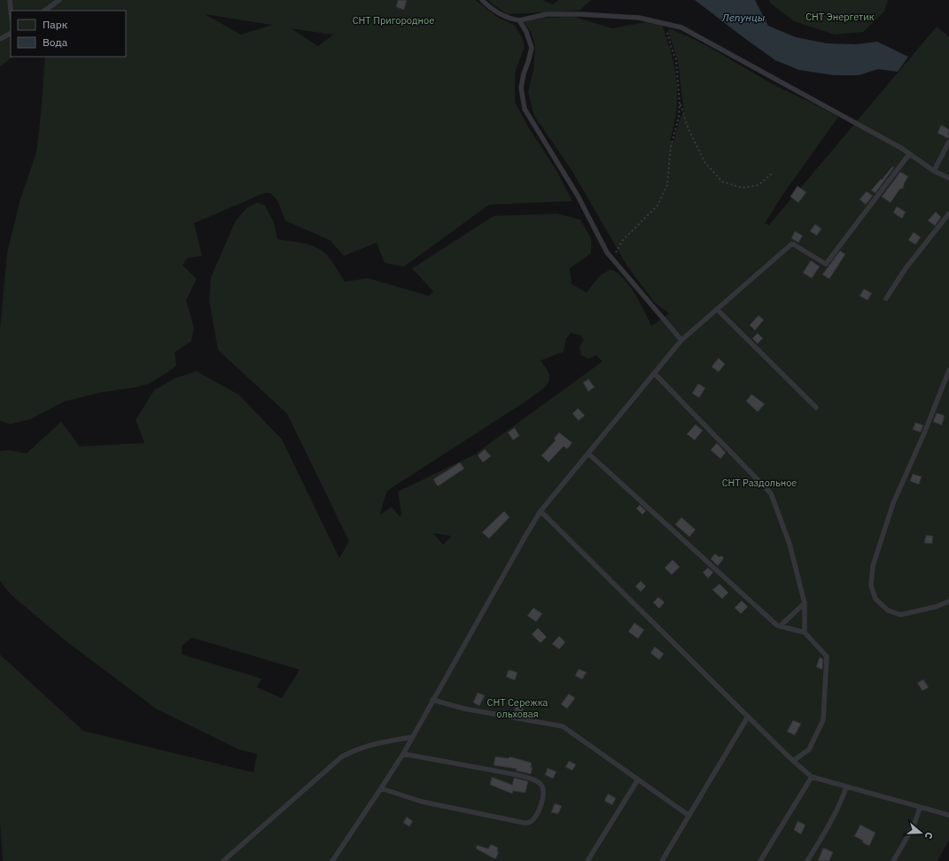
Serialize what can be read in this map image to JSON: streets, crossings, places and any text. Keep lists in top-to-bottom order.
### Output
{
  "water": ["Лепунцы"],
  "parks": [
    "СНТ Энергетик",
    "СНТ Пригородное",
    "СНТ Раздольное",
    "СНТ Сережка ольховая"
  ],
  "legend": ["Парк", "Вода"],
  "north": "right"
}
